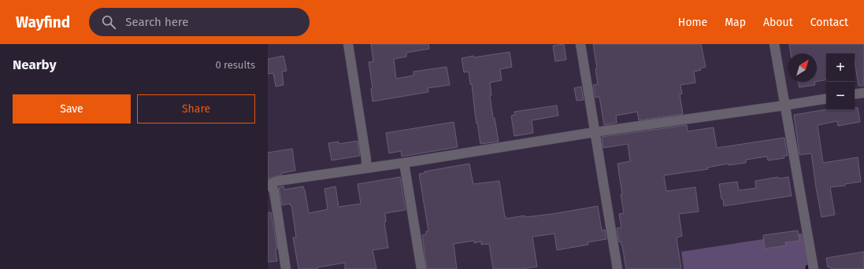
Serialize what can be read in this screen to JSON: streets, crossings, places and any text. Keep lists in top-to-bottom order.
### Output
{
  "north": "top right",
  "page": {
    "header": "Wayfind",
    "search": "Search here",
    "nav": [
      "Home",
      "Map",
      "About",
      "Contact"
    ],
    "heading": ["Nearby", "0 results"],
    "map_buttons": ["+", "−"],
    "buttons": ["Save", "Share"]
  }
}
